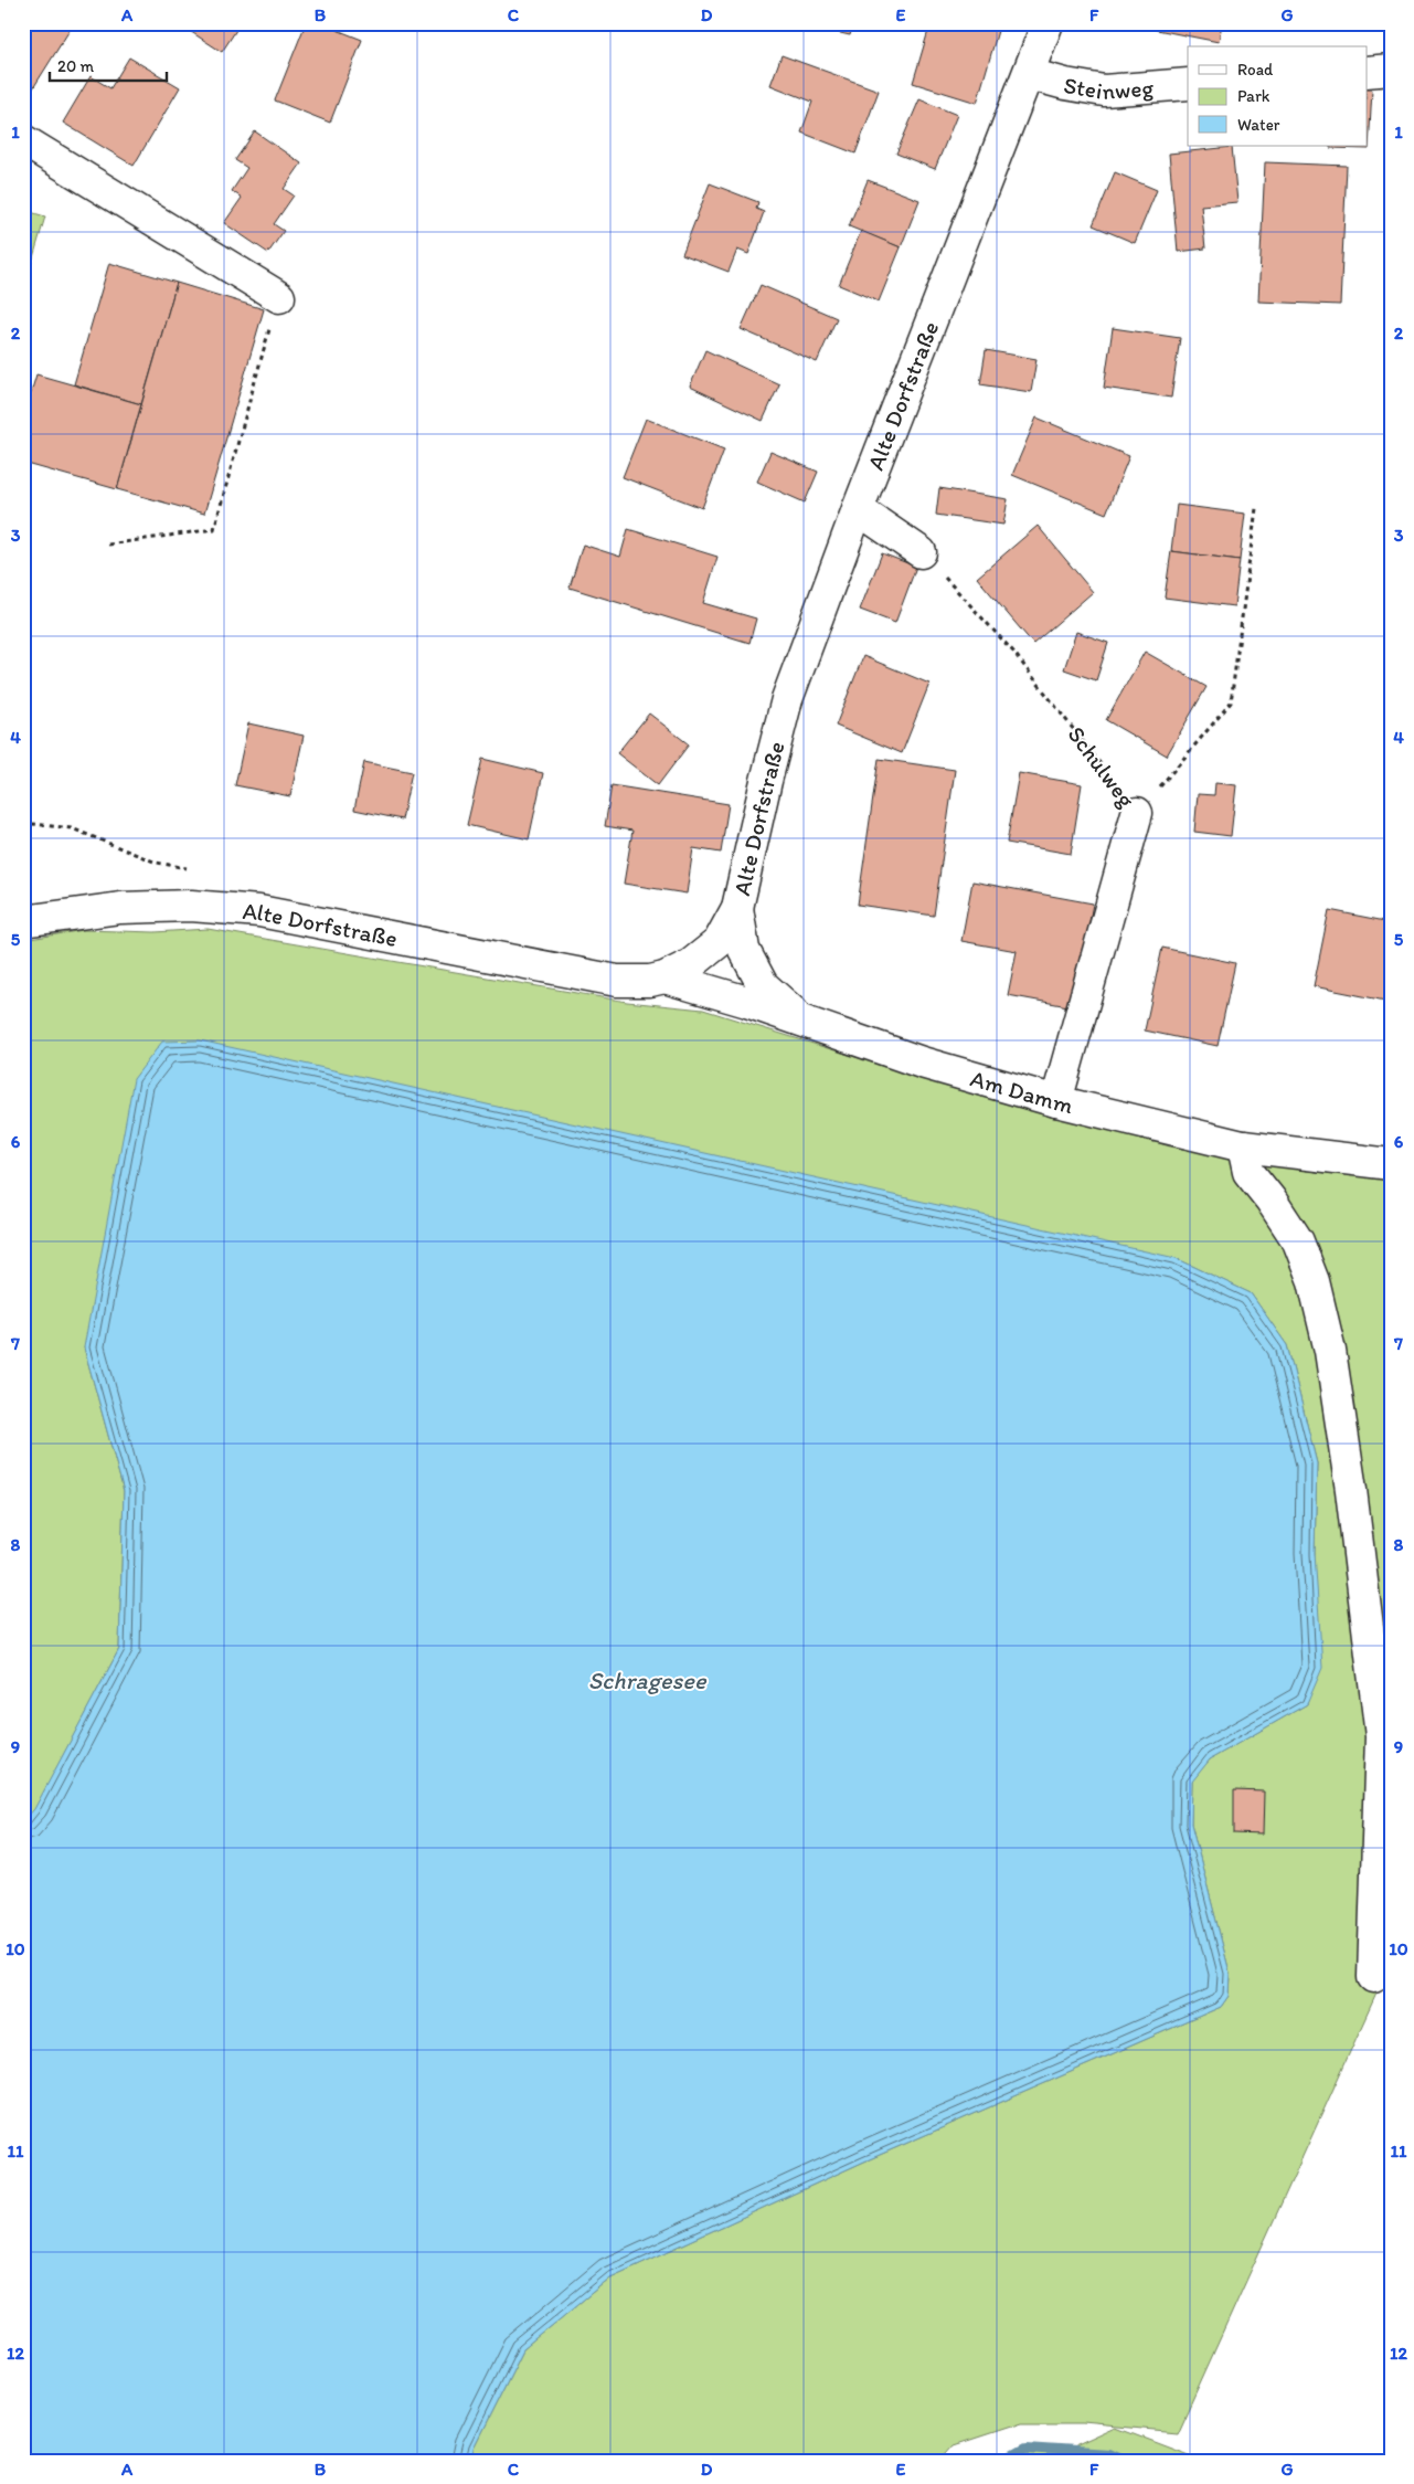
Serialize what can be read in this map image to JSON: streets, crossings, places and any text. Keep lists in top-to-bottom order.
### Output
{
  "streets": {
    "street": [
      "Steinweg",
      "Alte Dorfstraße",
      "Schulweg",
      "Am Damm"
    ]
  },
  "crossings": [
    ["Steinweg", "Alte Dorfstraße"],
    ["Alte Dorfstraße", "Am Damm"],
    ["Schulweg", "Am Damm"]
  ],
  "water": ["Schragesee"],
  "legend": ["Road", "Park", "Water"],
  "scale_bar": "20 m",
  "grid": {
    "columns": [
      "A",
      "B",
      "C",
      "D",
      "E",
      "F",
      "G"
    ],
    "rows": [
      "1",
      "2",
      "3",
      "4",
      "5",
      "6",
      "7",
      "8",
      "9",
      "10",
      "11",
      "12"
    ]
  }
}
